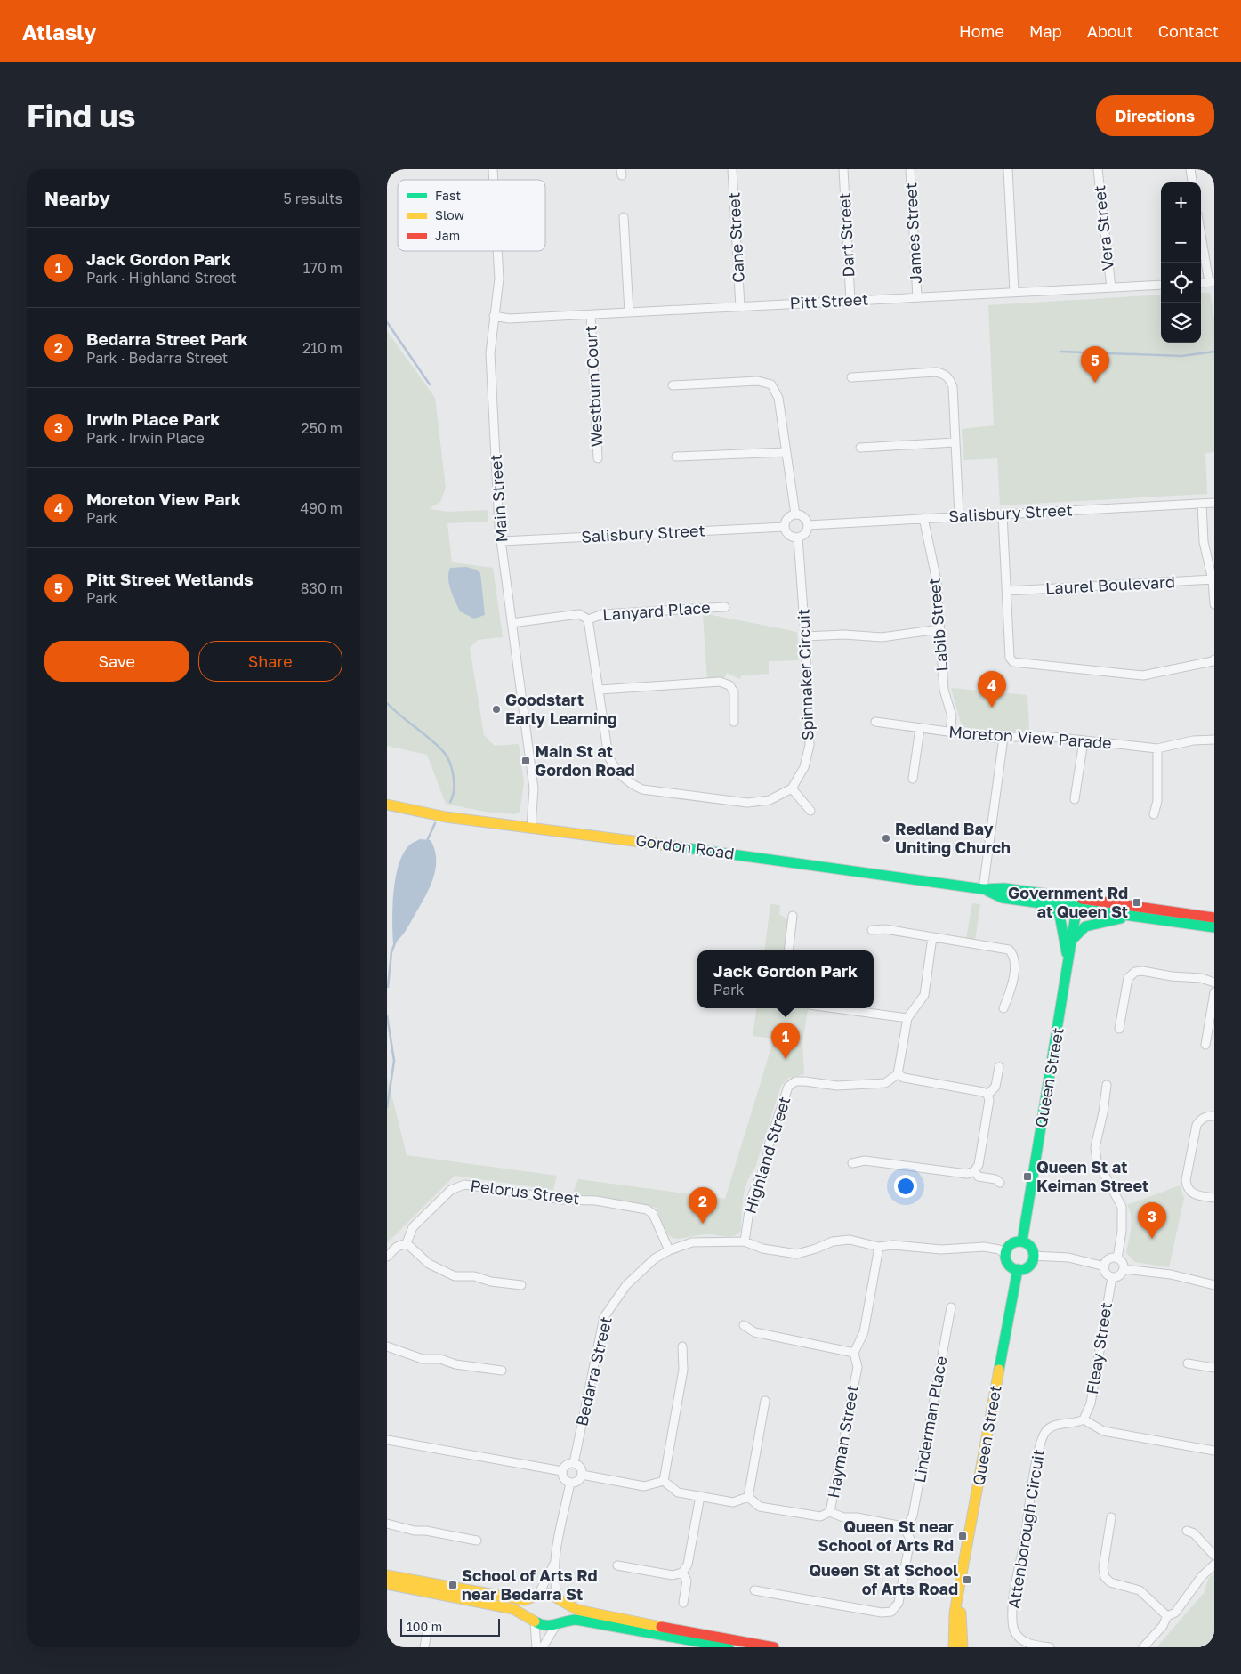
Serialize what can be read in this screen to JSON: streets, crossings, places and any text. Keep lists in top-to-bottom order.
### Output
{
  "streets": {
    "street": [
      "Vera Street",
      "James Street",
      "Dart Street",
      "Cane Street",
      "Pitt Street",
      "Westburn Court",
      "Main Street",
      "Salisbury Street",
      "Laurel Boulevard",
      "Lanyard Place",
      "Labib Street",
      "Spinnaker Circuit",
      "Moreton View Parade",
      "Gordon Road",
      "Queen Street",
      "Highland Street",
      "Pelorus Street",
      "Fleay Street",
      "Bedarra Street",
      "Linderman Place",
      "Hayman Street",
      "Attenborough Circuit"
    ]
  },
  "crossings": [
    ["Vera Street", "Pitt Street"],
    ["James Street", "Pitt Street"],
    ["Dart Street", "Pitt Street"],
    ["Cane Street", "Pitt Street"],
    ["Pitt Street", "Westburn Court"],
    ["Pitt Street", "Main Street"],
    ["Main Street", "Salisbury Street"],
    ["Main Street", "Gordon Road"],
    ["Salisbury Street", "Labib Street"],
    ["Salisbury Street", "Spinnaker Circuit"],
    ["Labib Street", "Moreton View Parade"],
    ["Gordon Road", "Queen Street"],
    ["Queen Street", "Bedarra Street"],
    ["Highland Street", "Bedarra Street"],
    ["Pelorus Street", "Bedarra Street"],
    ["Fleay Street", "Attenborough Circuit"]
  ],
  "places": {
    "other": ["Goodstart Early Learning", "Redland Bay Uniting Church"],
    "transit": [
      "Main St at Gordon Road",
      "Government Rd at Queen St",
      "Queen St at Keirnan Street",
      "Queen St near School of Arts Rd",
      "Queen St at School of Arts Road",
      "School of Arts Rd near Bedarra St"
    ]
  },
  "legend": ["Fast", "Slow", "Jam"],
  "scale_bar": "100 m",
  "page": {
    "header": "Atlasly",
    "nav": [
      "Home",
      "Map",
      "About",
      "Contact"
    ],
    "buttons": [
      "Directions",
      ["Save", "Share"]
    ],
    "title": "Find us",
    "heading": ["Nearby", "5 results"],
    "map_buttons": ["+", "−"],
    "list": [
      {
        "mark": "1",
        "name": "Jack Gordon Park",
        "note": "Park · Highland Street",
        "value": "170 m"
      },
      {
        "mark": "2",
        "name": "Bedarra Street Park",
        "note": "Park · Bedarra Street",
        "value": "210 m"
      },
      {
        "mark": "3",
        "name": "Irwin Place Park",
        "note": "Park · Irwin Place",
        "value": "250 m"
      },
      {
        "mark": "4",
        "name": "Moreton View Park",
        "note": "Park",
        "value": "490 m"
      },
      {
        "mark": "5",
        "name": "Pitt Street Wetlands",
        "note": "Park",
        "value": "830 m"
      }
    ],
    "pins": [
      "5",
      "4",
      "1",
      "2",
      "3"
    ],
    "popup": ["Jack Gordon Park", "Park"],
    "scale": "100 m"
  }
}
